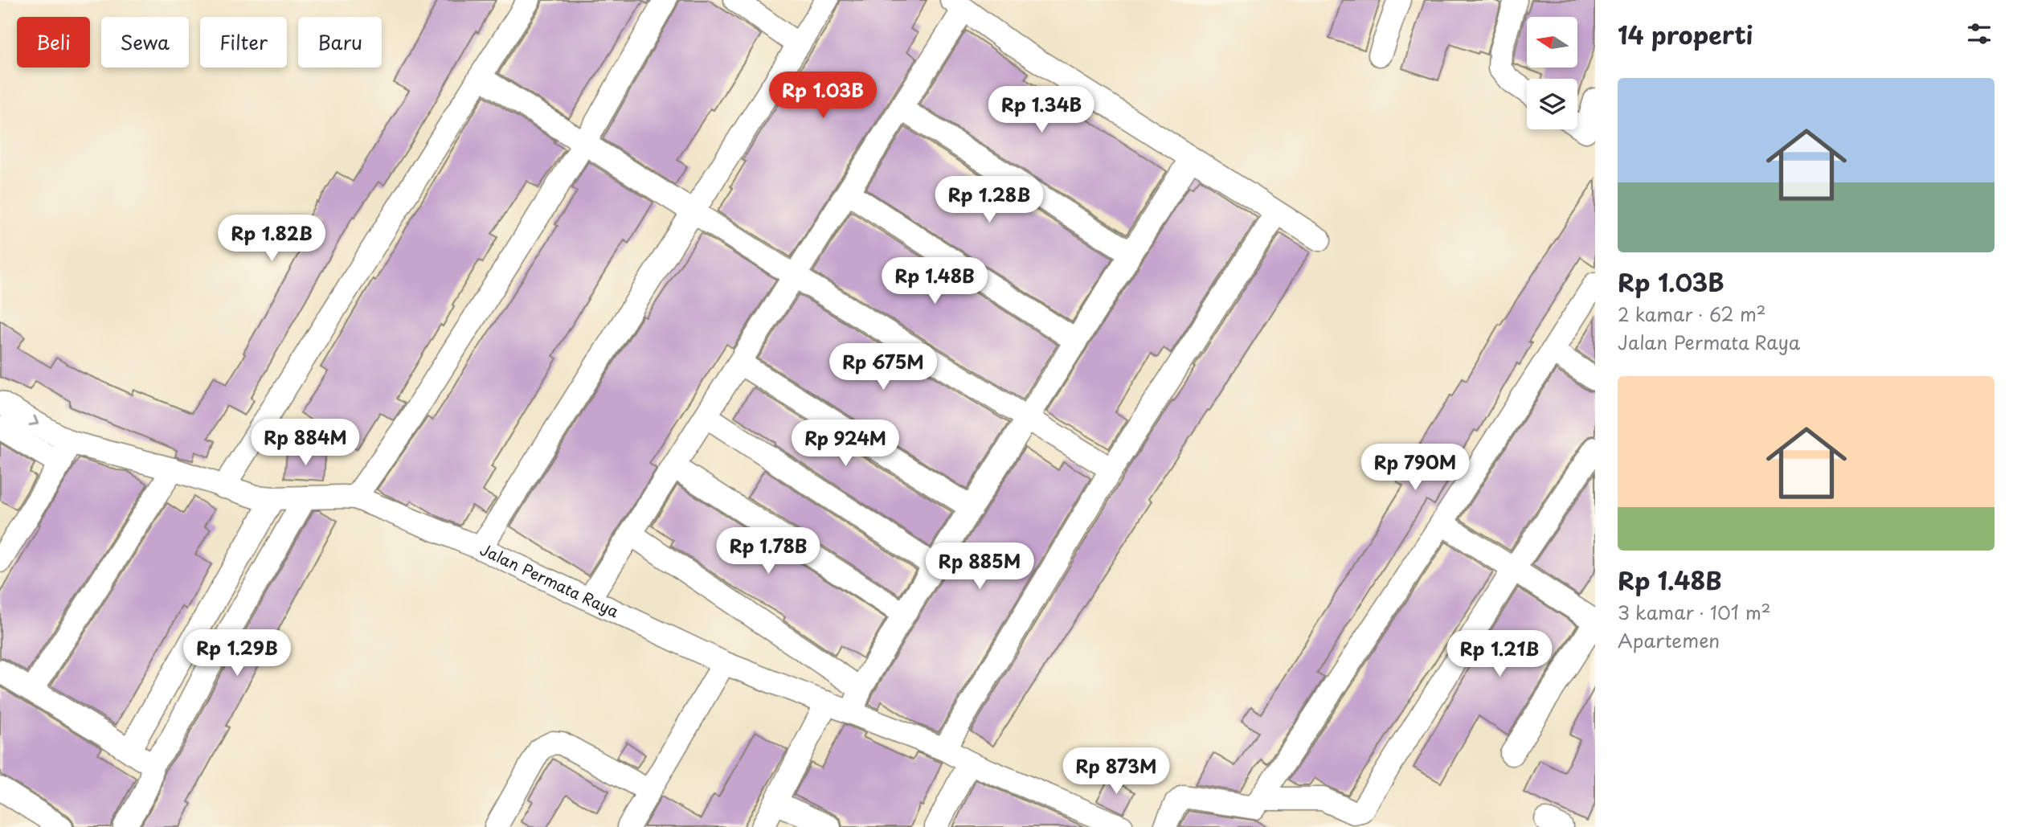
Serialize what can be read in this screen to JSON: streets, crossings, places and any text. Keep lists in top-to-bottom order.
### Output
{
  "streets": {
    "street": ["Jalan Permata Raya"]
  },
  "north": "left",
  "page": {
    "heading": "14 properti",
    "chip": [
      "Beli",
      "Sewa",
      "Filter",
      "Baru"
    ],
    "list": [
      {
        "name": "Rp 1.03B",
        "note": "2 kamar · 62 m² · Jalan Permata Raya"
      },
      {
        "name": "Rp 1.48B",
        "note": "3 kamar · 101 m² · Apartemen"
      }
    ],
    "price": [
      "Rp 1.03B",
      "Rp 1.34B",
      "Rp 1.28B",
      "Rp 1.82B",
      "Rp 1.48B",
      "Rp 675M",
      "Rp 884M",
      "Rp 924M",
      "Rp 790M",
      "Rp 1.78B",
      "Rp 885M",
      "Rp 1.29B",
      "Rp 1.21B",
      "Rp 873M"
    ]
  }
}
